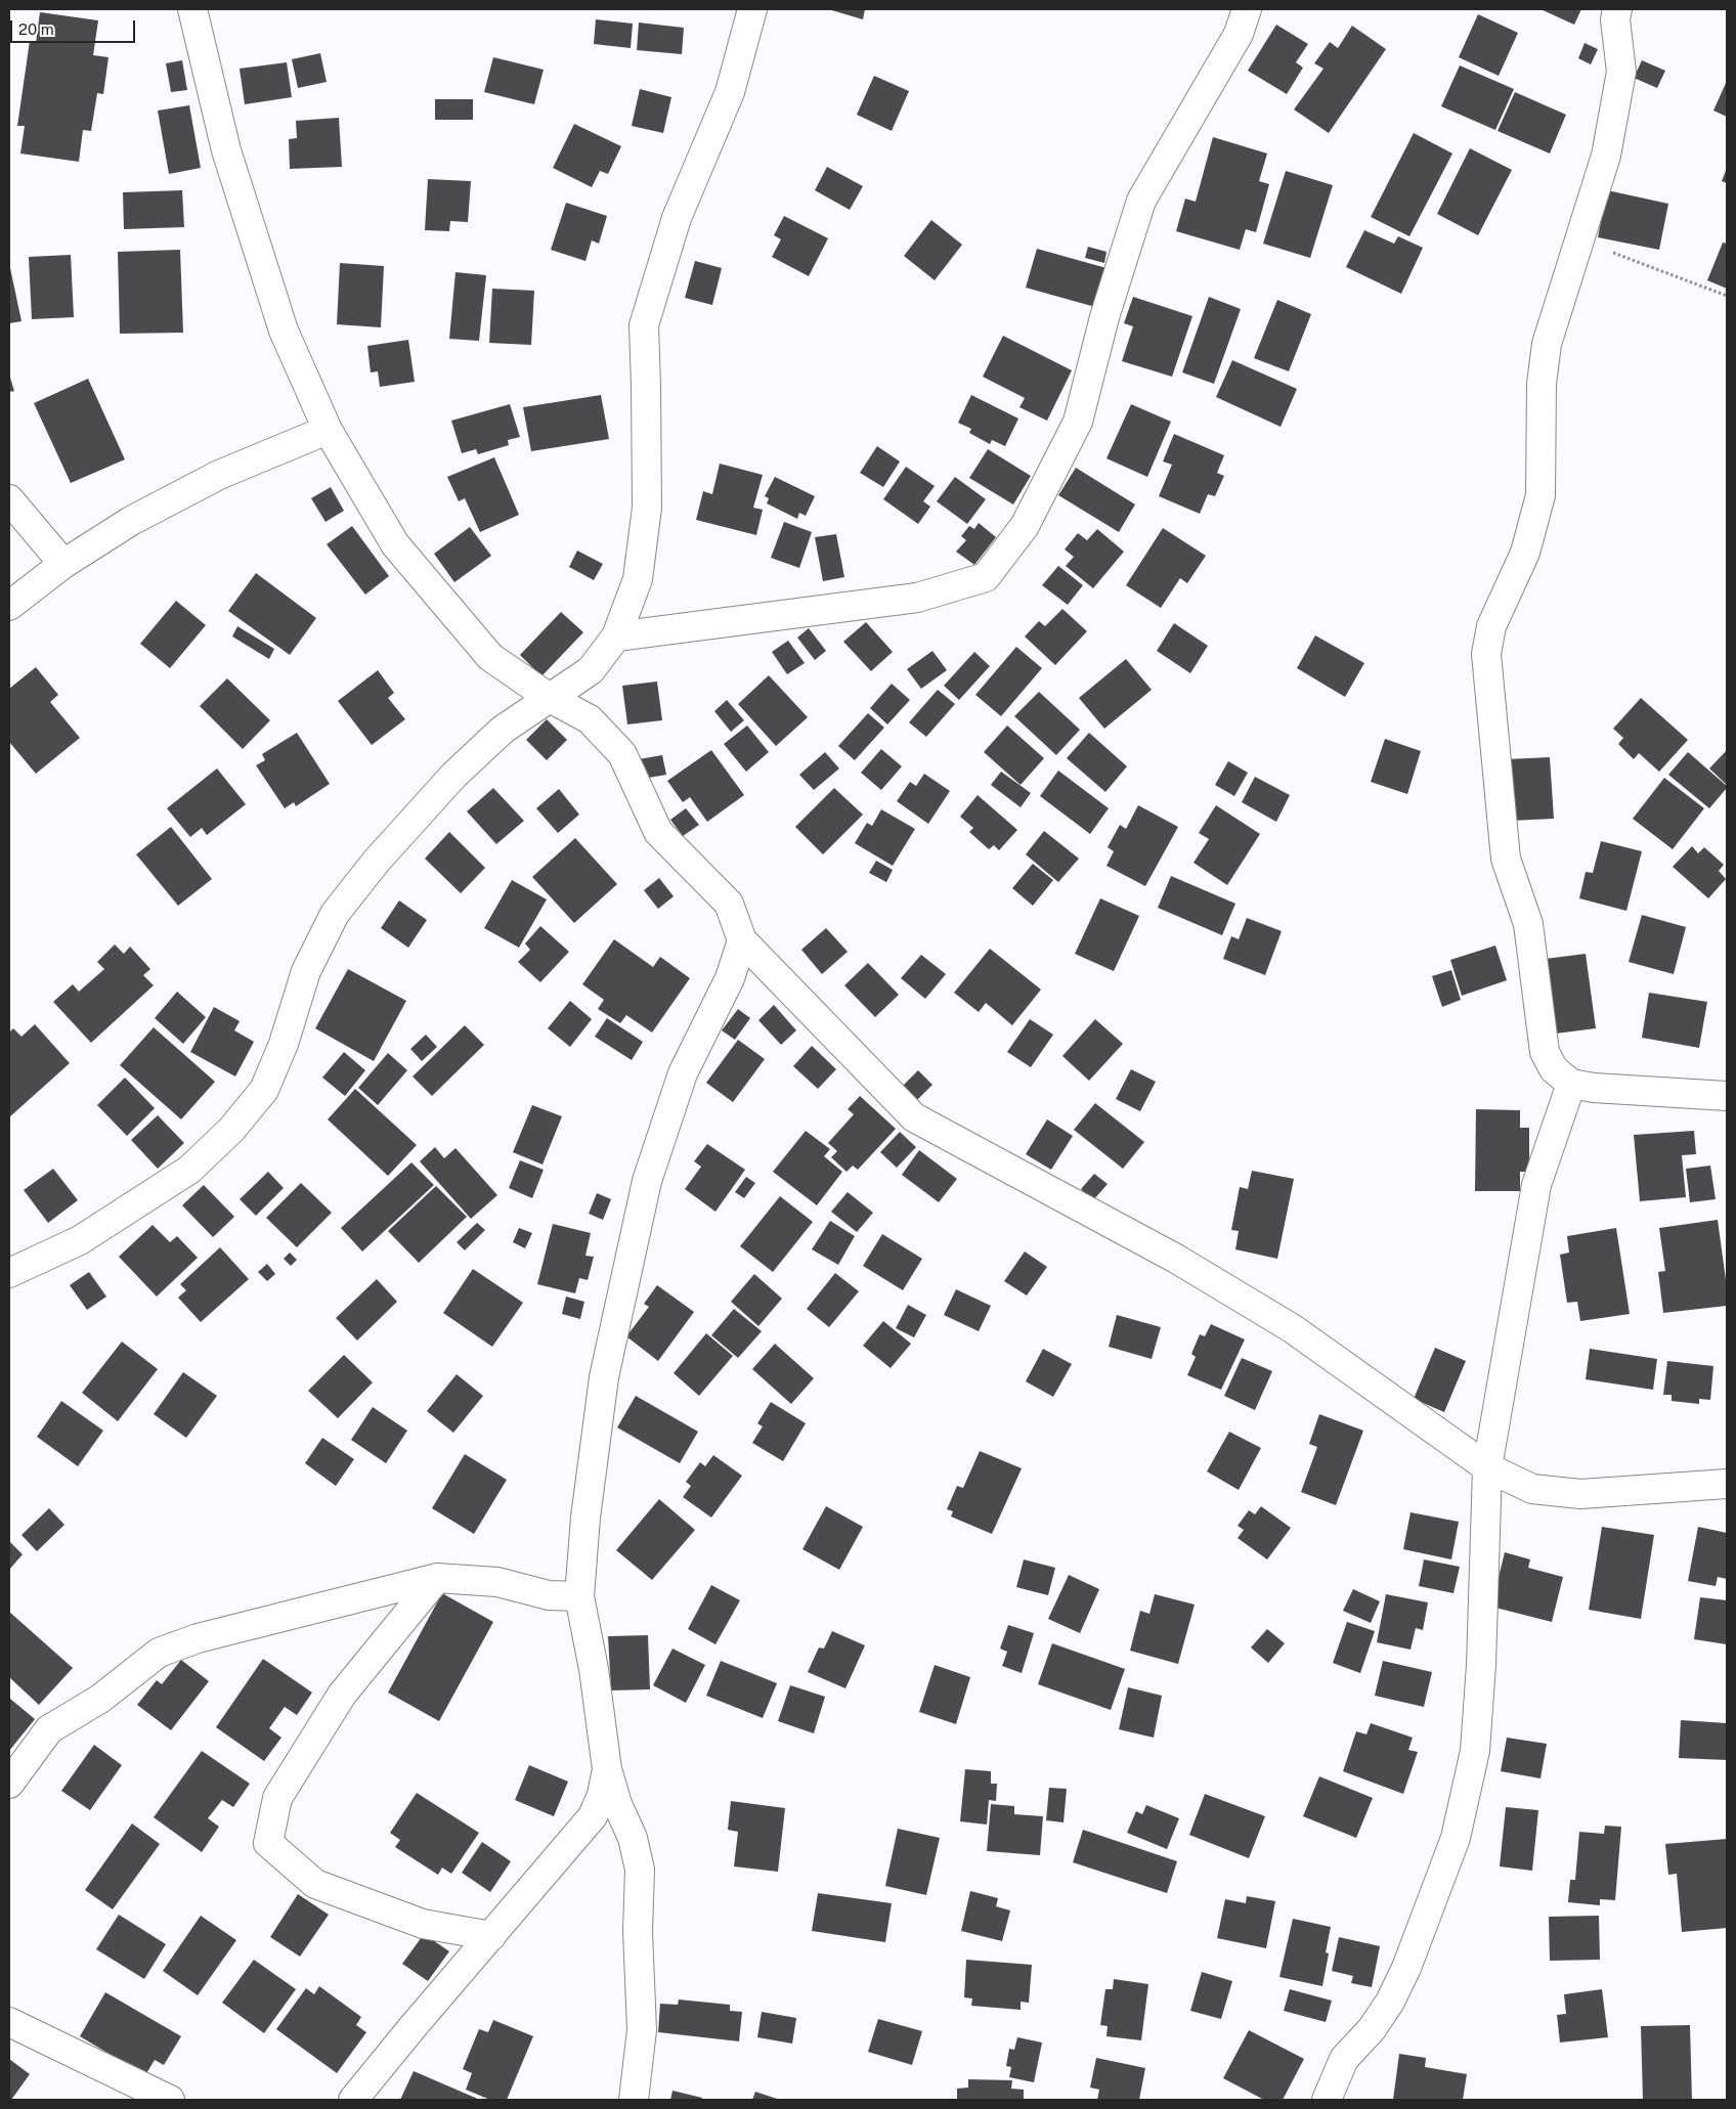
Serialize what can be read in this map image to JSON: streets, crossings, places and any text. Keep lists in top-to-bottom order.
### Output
{
  "scale_bar": "20 m"
}
